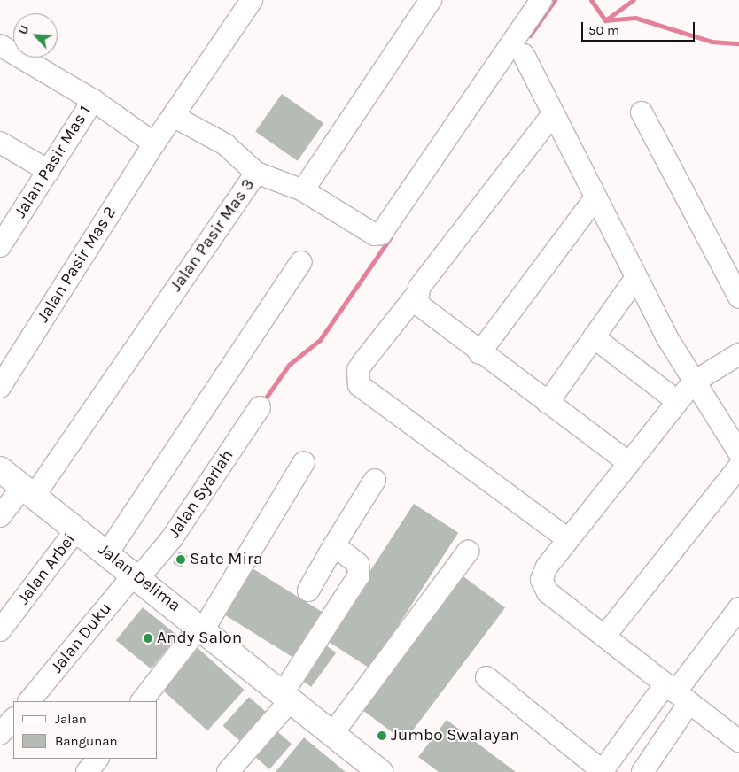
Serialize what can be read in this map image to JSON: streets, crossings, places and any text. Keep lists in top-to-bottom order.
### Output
{
  "streets": {
    "main road": ["Jalan Delima"],
    "street": [
      "Jalan Pasir Mas 1",
      "Jalan Pasir Mas 3",
      "Jalan Pasir Mas 2",
      "Jalan Syariah",
      "Jalan Arbei",
      "Jalan Duku"
    ]
  },
  "crossings": [
    ["Jalan Pasir Mas 3", "Jalan Delima"],
    ["Jalan Syariah", "Jalan Delima"],
    ["Jalan Syariah", "Jalan Duku"],
    ["Jalan Arbei", "Jalan Delima"],
    ["Jalan Delima", "Jalan Duku"]
  ],
  "places": ["Sate Mira", "Andy Salon", "Jumbo Swalayan"],
  "legend": ["Jalan", "Bangunan"],
  "scale_bar": "50 m",
  "north": "top left"
}
